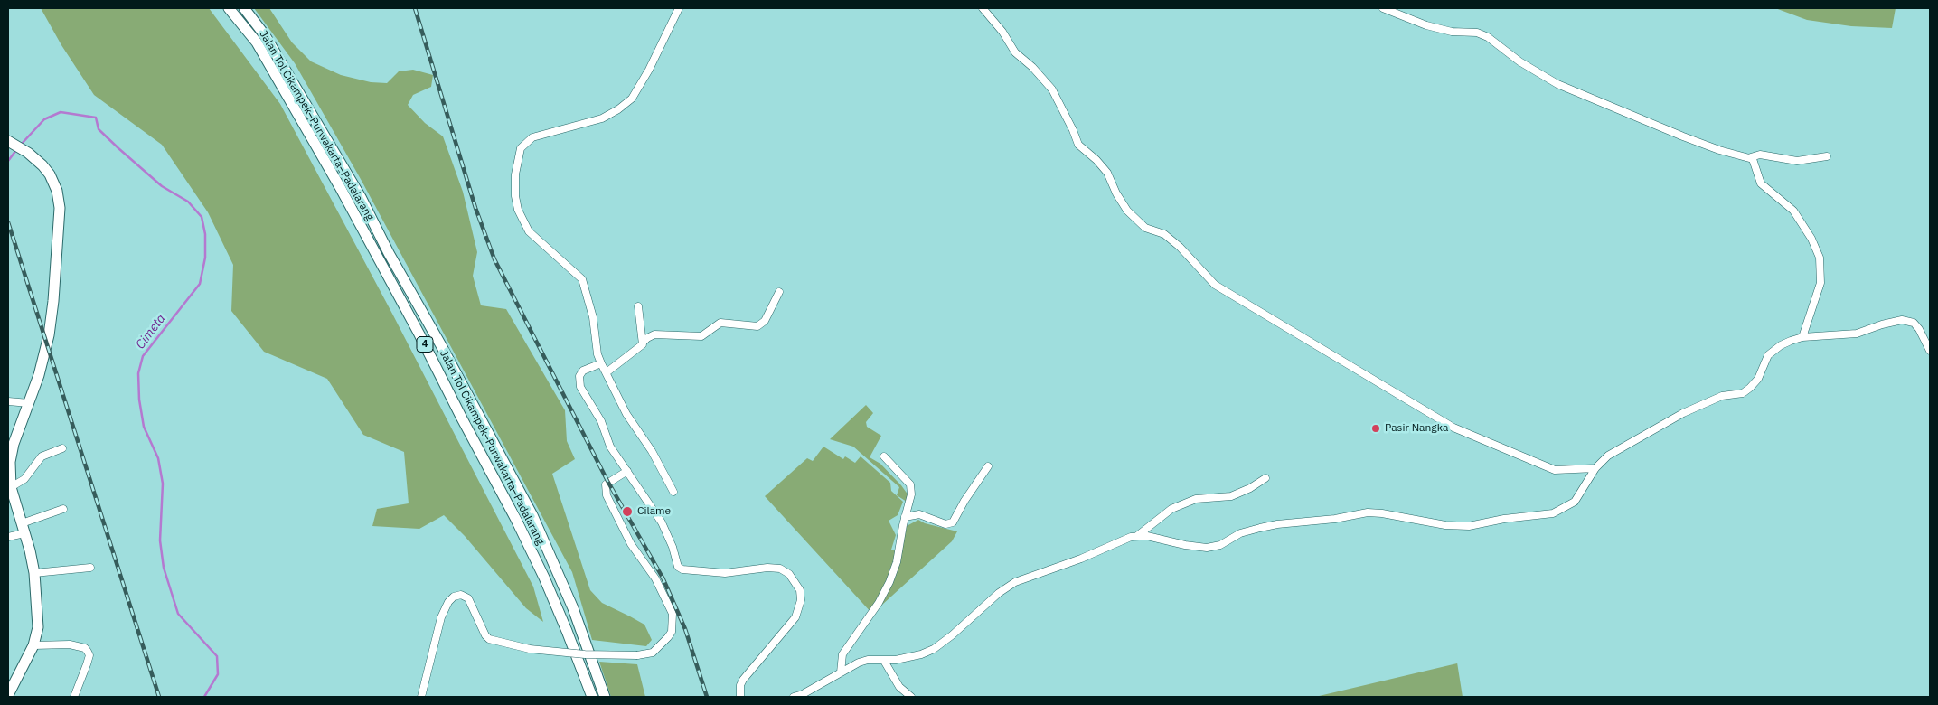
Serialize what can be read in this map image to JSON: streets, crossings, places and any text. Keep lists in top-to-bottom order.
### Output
{
  "streets": {
    "highway": ["Jalan Tol Cikampek–Purwakarta–Padalarang", "4"]
  },
  "water": ["Cimeta"],
  "places": ["Pasir Nangka", "Cilame"]
}
